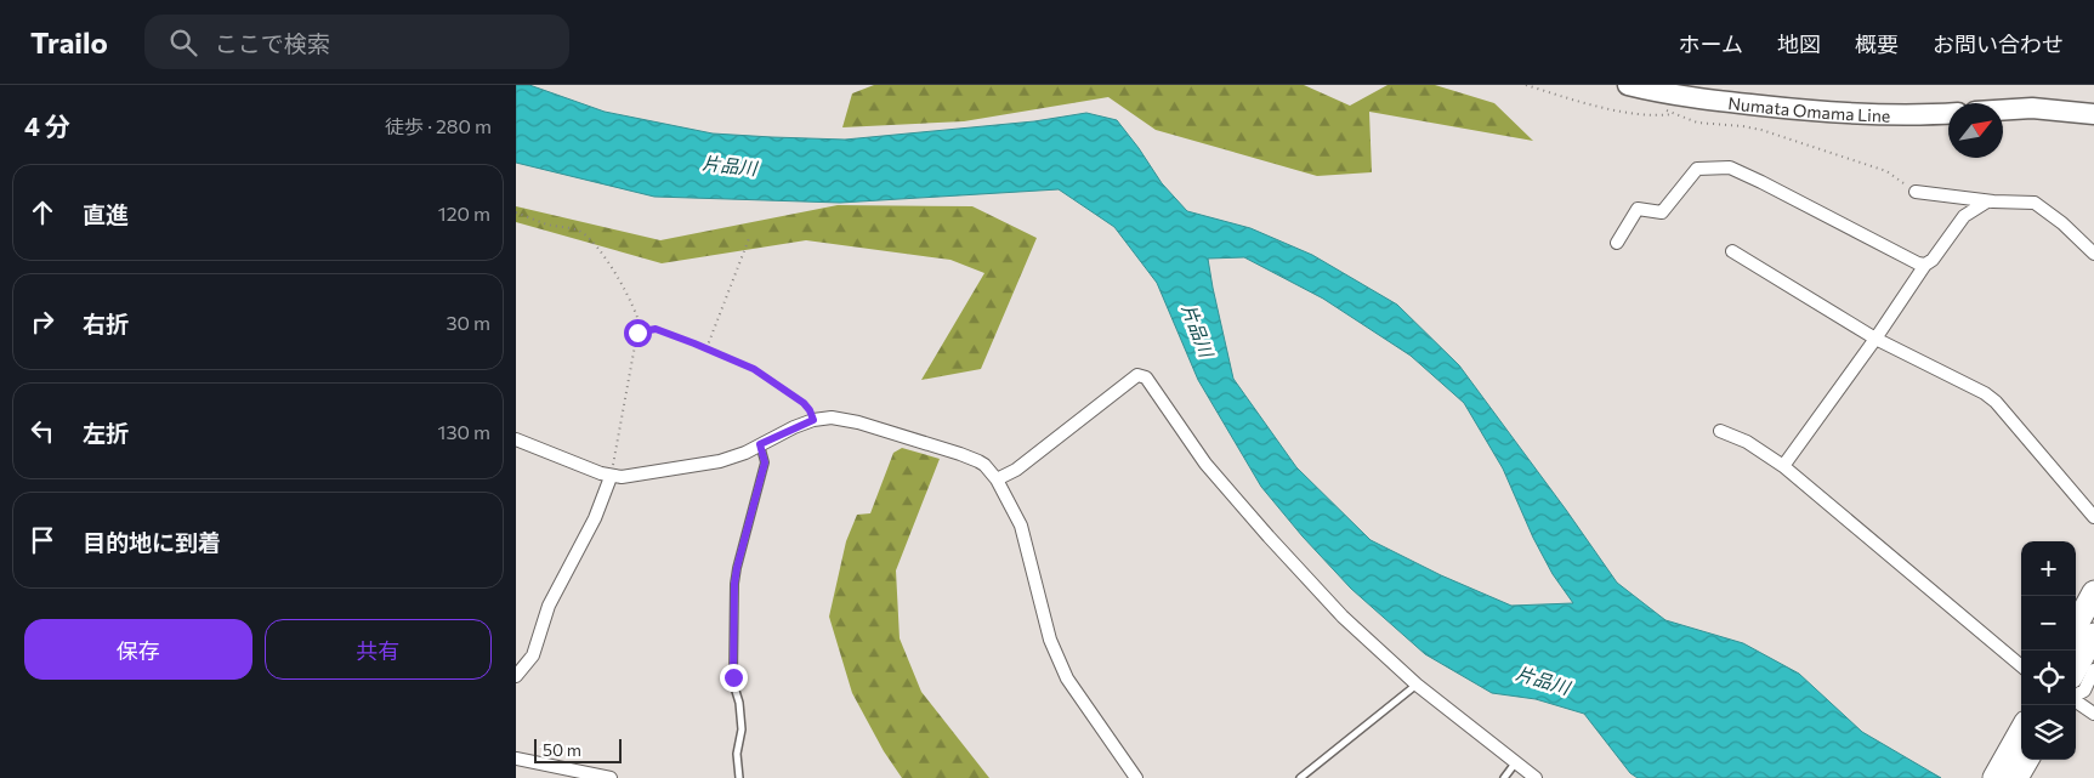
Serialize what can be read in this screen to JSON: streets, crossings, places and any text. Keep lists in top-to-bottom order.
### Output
{
  "streets": {
    "main road": ["Numata Omama Line"]
  },
  "water": ["片品川"],
  "scale_bar": "50 m",
  "north": "top right",
  "page": {
    "header": "Trailo",
    "search": "ここで検索",
    "nav": [
      "ホーム",
      "地図",
      "概要",
      "お問い合わせ"
    ],
    "heading": ["4 分", "徒歩 · 280 m"],
    "list": [
      ["直進", "120 m"],
      ["右折", "30 m"],
      ["左折", "130 m"],
      "目的地に到着"
    ],
    "map_buttons": ["+", "−"],
    "buttons": ["保存", "共有"],
    "scale": "50 m"
  }
}
